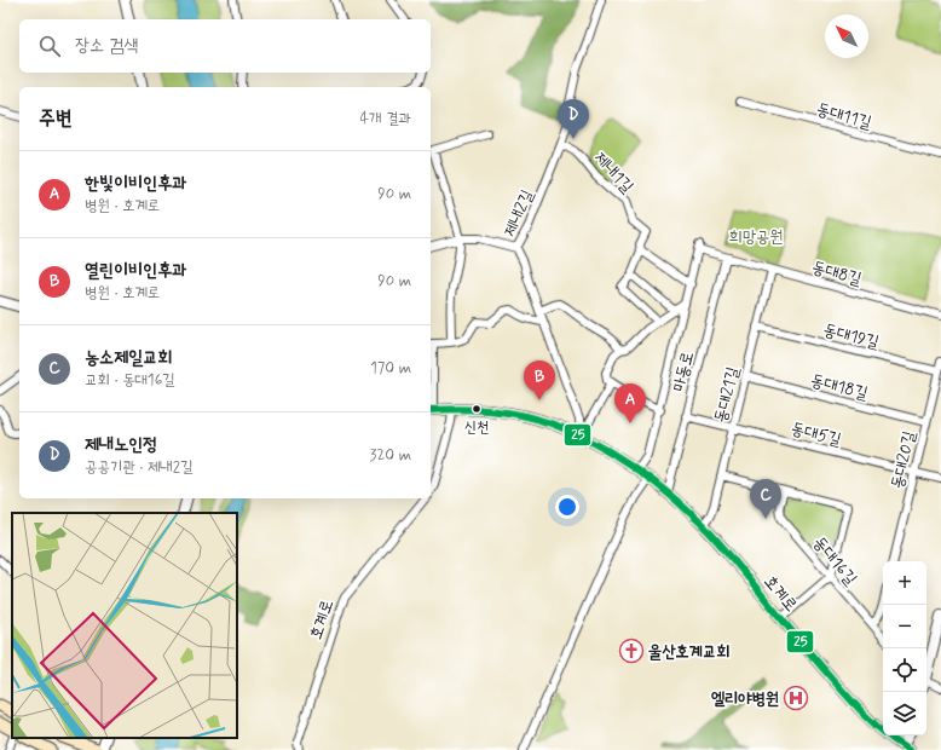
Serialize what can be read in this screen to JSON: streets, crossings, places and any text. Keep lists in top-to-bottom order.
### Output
{
  "streets": {
    "street": [
      "동대11길",
      "제내1길",
      "제내2길",
      "동대8길",
      "동대19길",
      "마동로",
      "동대18길",
      "동대21길",
      "동대5길",
      "동대20길",
      "동대16길",
      "호계로"
    ]
  },
  "crossings": [
    ["제내1길", "제내2길"],
    ["제내2길", "호계로"],
    ["동대8길", "마동로"],
    ["동대8길", "동대21길"],
    ["동대19길", "동대21길"],
    ["동대19길", "동대20길"],
    ["마동로", "동대5길"],
    ["마동로", "호계로"],
    ["동대18길", "동대21길"],
    ["동대18길", "동대20길"],
    ["동대21길", "동대5길"],
    ["동대21길", "호계로"],
    ["동대5길", "동대20길"]
  ],
  "parks": ["희망공원"],
  "places": {
    "other": ["신천"],
    "church": ["울산호계교회"],
    "hospital": ["엘리야병원"]
  },
  "lines": ["transit line 25"],
  "north": "top left",
  "page": {
    "search": "장소 검색",
    "heading": ["주변", "4개 결과"],
    "pins": [
      "D",
      "B",
      "A",
      "C"
    ],
    "list": [
      {
        "mark": "A",
        "name": "한빛이비인후과",
        "note": "병원 · 호계로",
        "value": "90 m"
      },
      {
        "mark": "B",
        "name": "열린이비인후과",
        "note": "병원 · 호계로",
        "value": "90 m"
      },
      {
        "mark": "C",
        "name": "농소제일교회",
        "note": "교회 · 동대16길",
        "value": "170 m"
      },
      {
        "mark": "D",
        "name": "제내노인정",
        "note": "공공기관 · 제내2길",
        "value": "320 m"
      }
    ],
    "map_buttons": ["+", "−"]
  }
}
